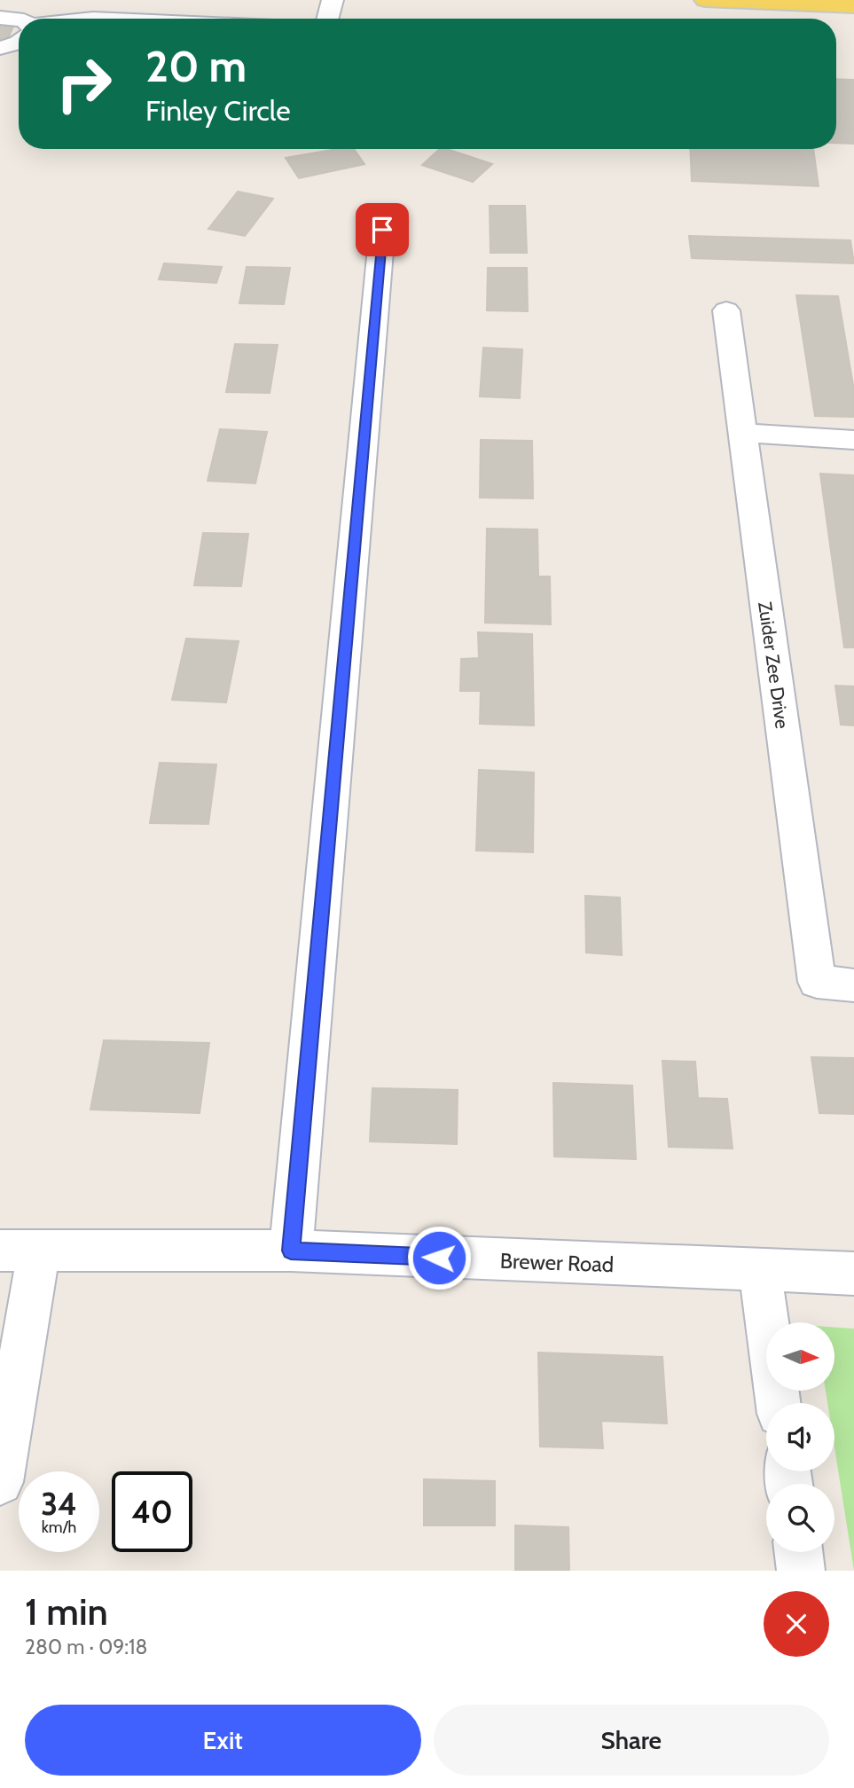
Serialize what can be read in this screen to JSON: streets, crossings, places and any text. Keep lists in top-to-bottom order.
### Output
{
  "streets": {
    "street": ["Zuider Zee Drive", "Brewer Road"]
  },
  "north": "right",
  "page": {
    "turn": ["20 m", "Finley Circle"],
    "speed": "34 km/h",
    "limit": "40",
    "heading": ["1 min", "280 m · 09:18"],
    "buttons": ["Exit", "Share"]
  }
}
